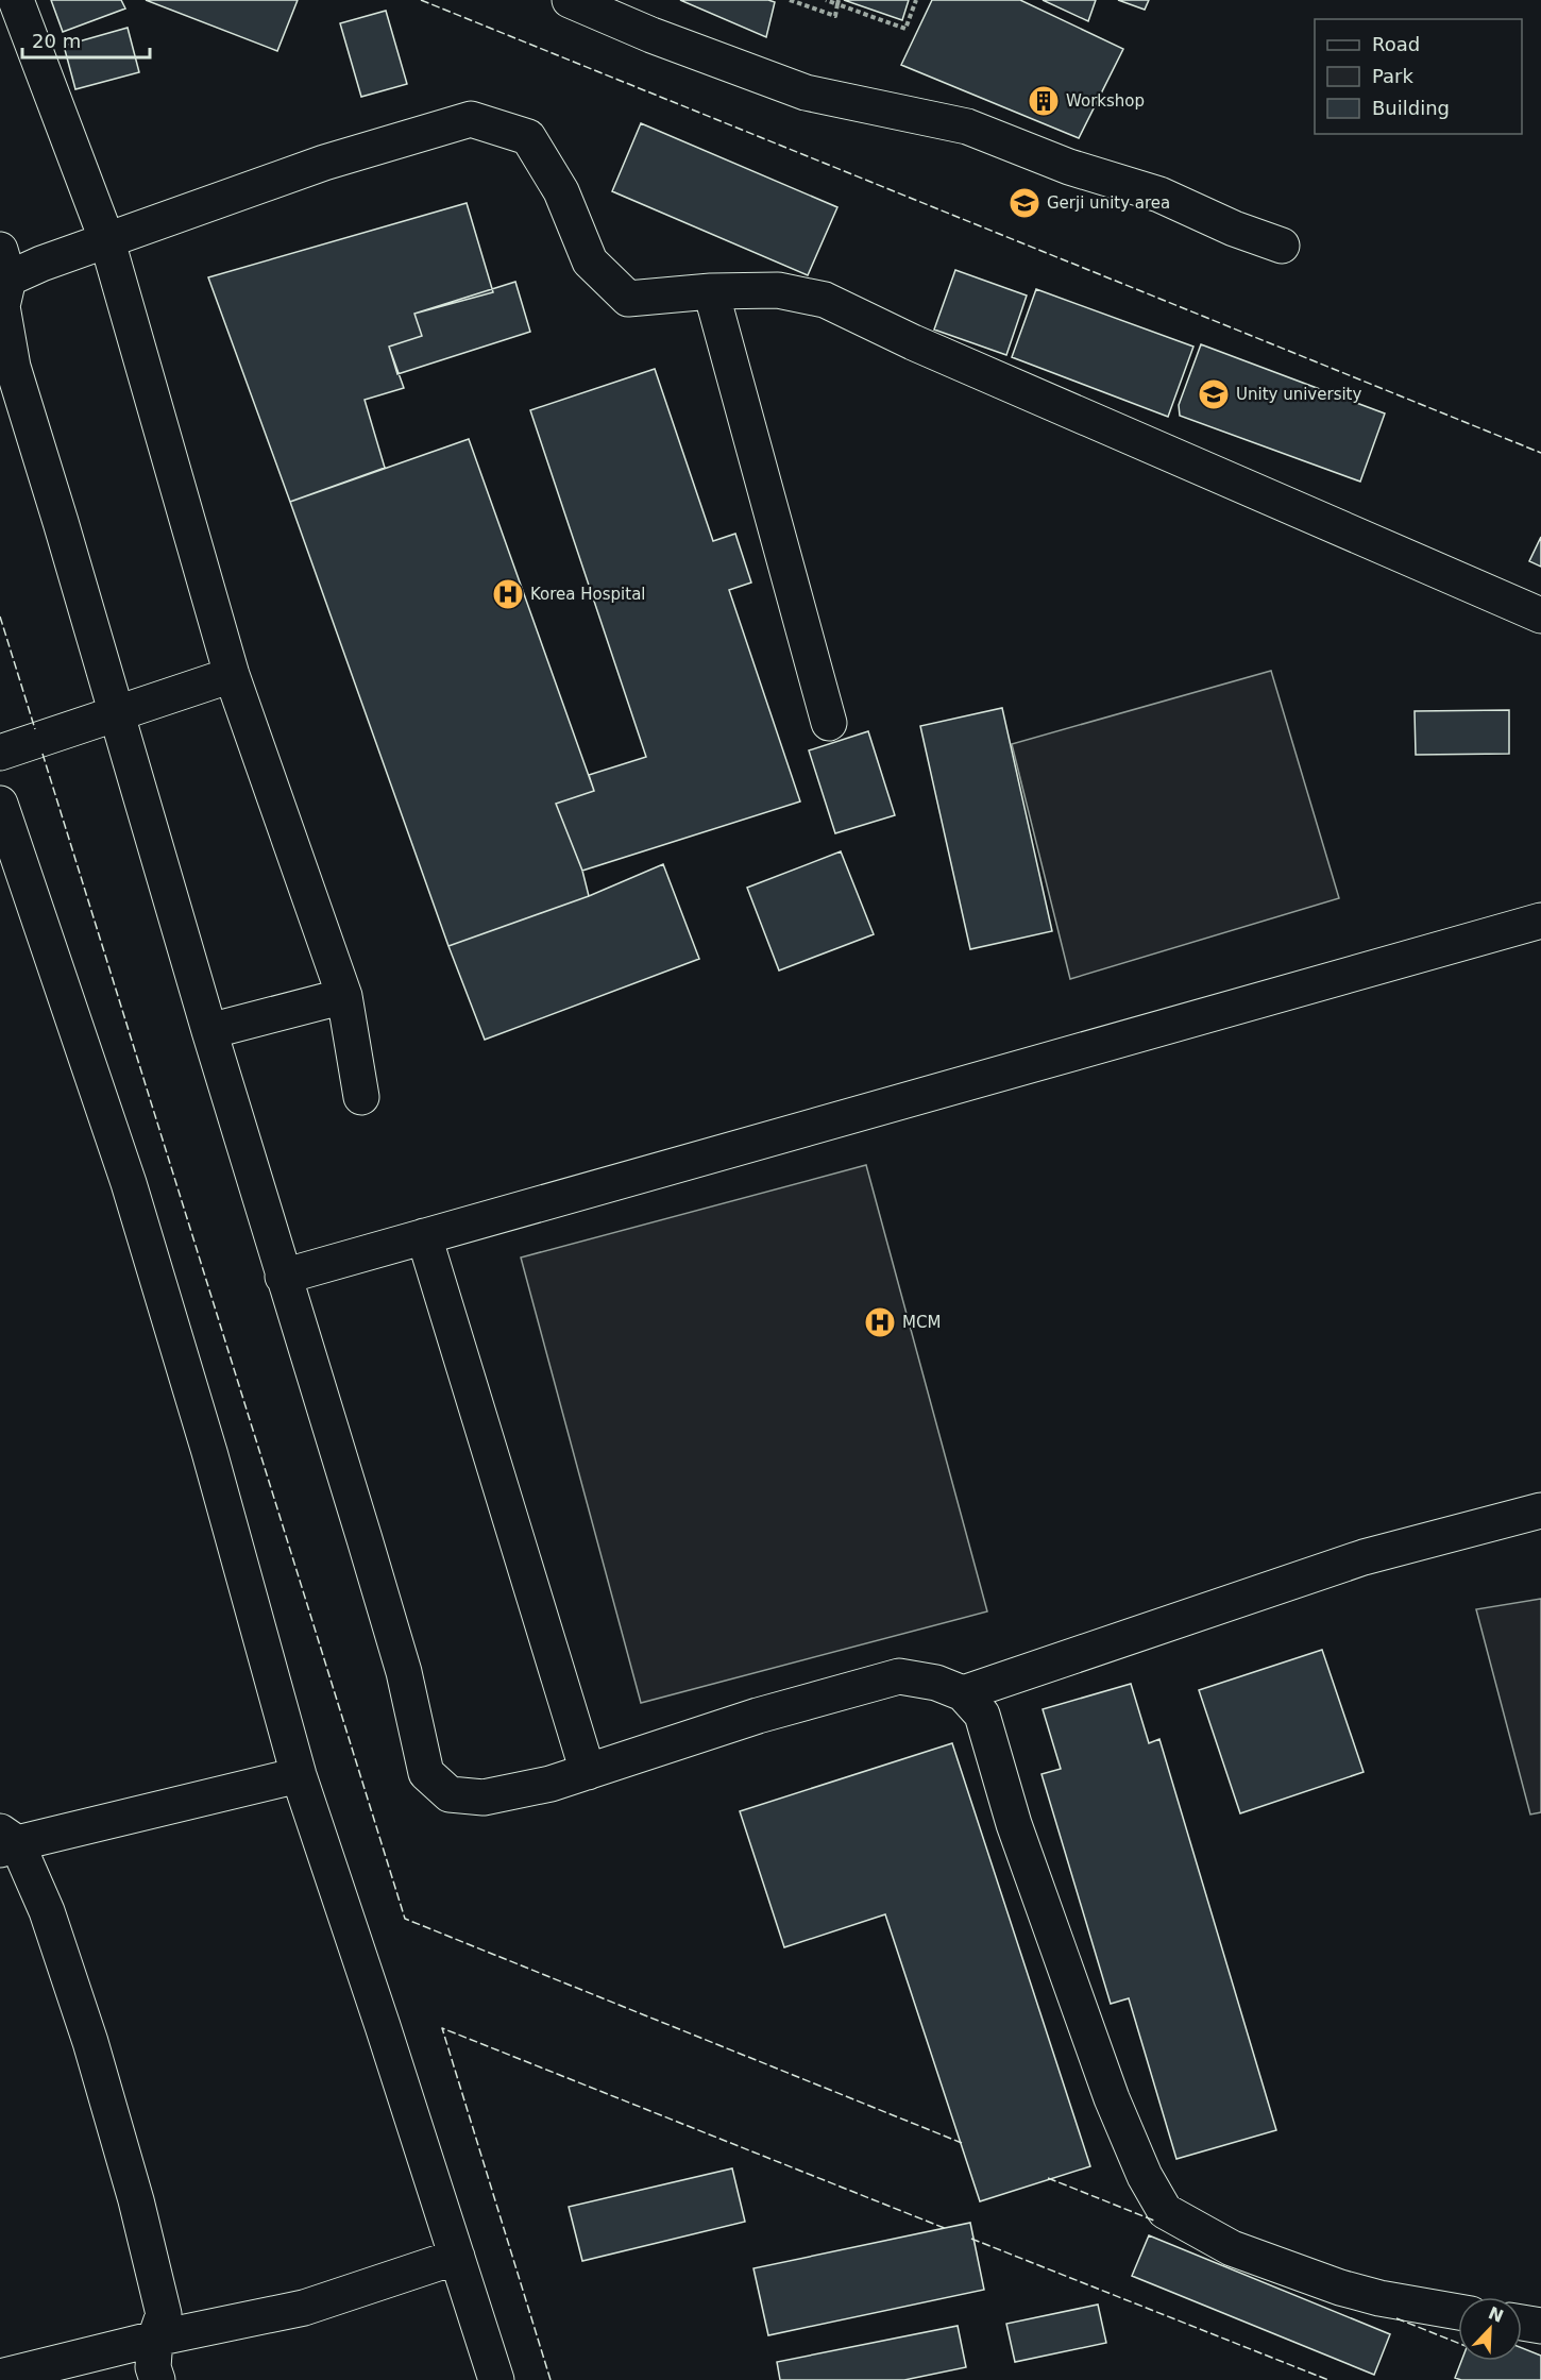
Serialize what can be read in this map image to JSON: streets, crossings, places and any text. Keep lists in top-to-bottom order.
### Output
{
  "places": {
    "building": ["Workshop"],
    "school or university": ["Gerji unity area", "Unity university"],
    "hospital": ["Korea Hospital", "MCM"]
  },
  "legend": ["Road", "Park", "Building"],
  "scale_bar": "20 m",
  "north": "top right"
}
